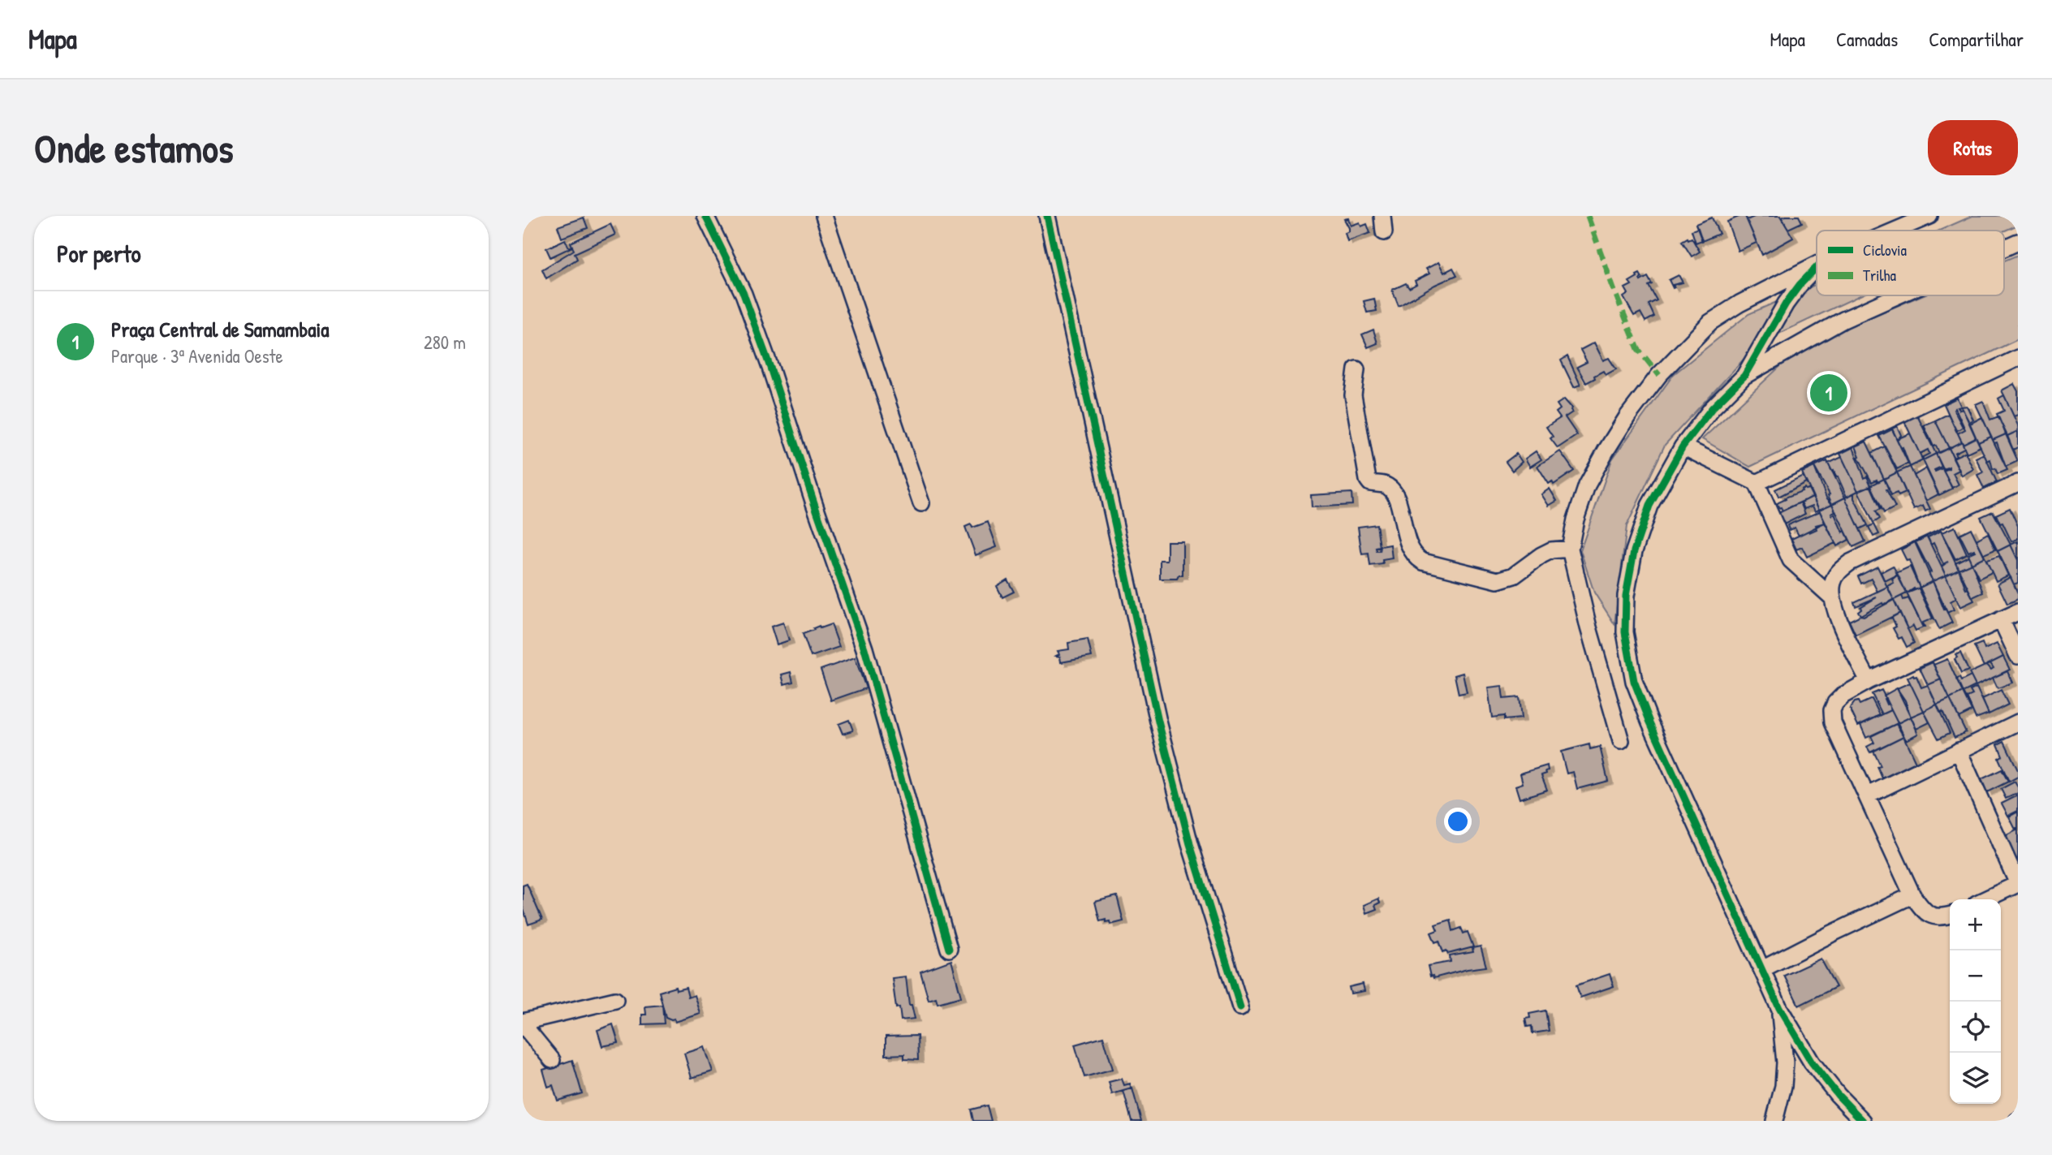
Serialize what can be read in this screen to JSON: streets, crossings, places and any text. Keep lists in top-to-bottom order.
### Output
{
  "legend": ["Ciclovia", "Trilha"],
  "page": {
    "header": "Mapa",
    "nav": ["Mapa", "Camadas", "Compartilhar"],
    "buttons": "Rotas",
    "title": "Onde estamos",
    "heading": "Por perto",
    "list": [
      {
        "mark": "1",
        "name": "Praça Central de Samambaia",
        "note": "Parque · 3ª Avenida Oeste",
        "value": "280 m"
      }
    ],
    "pins": "1",
    "map_buttons": ["+", "−"]
  }
}
